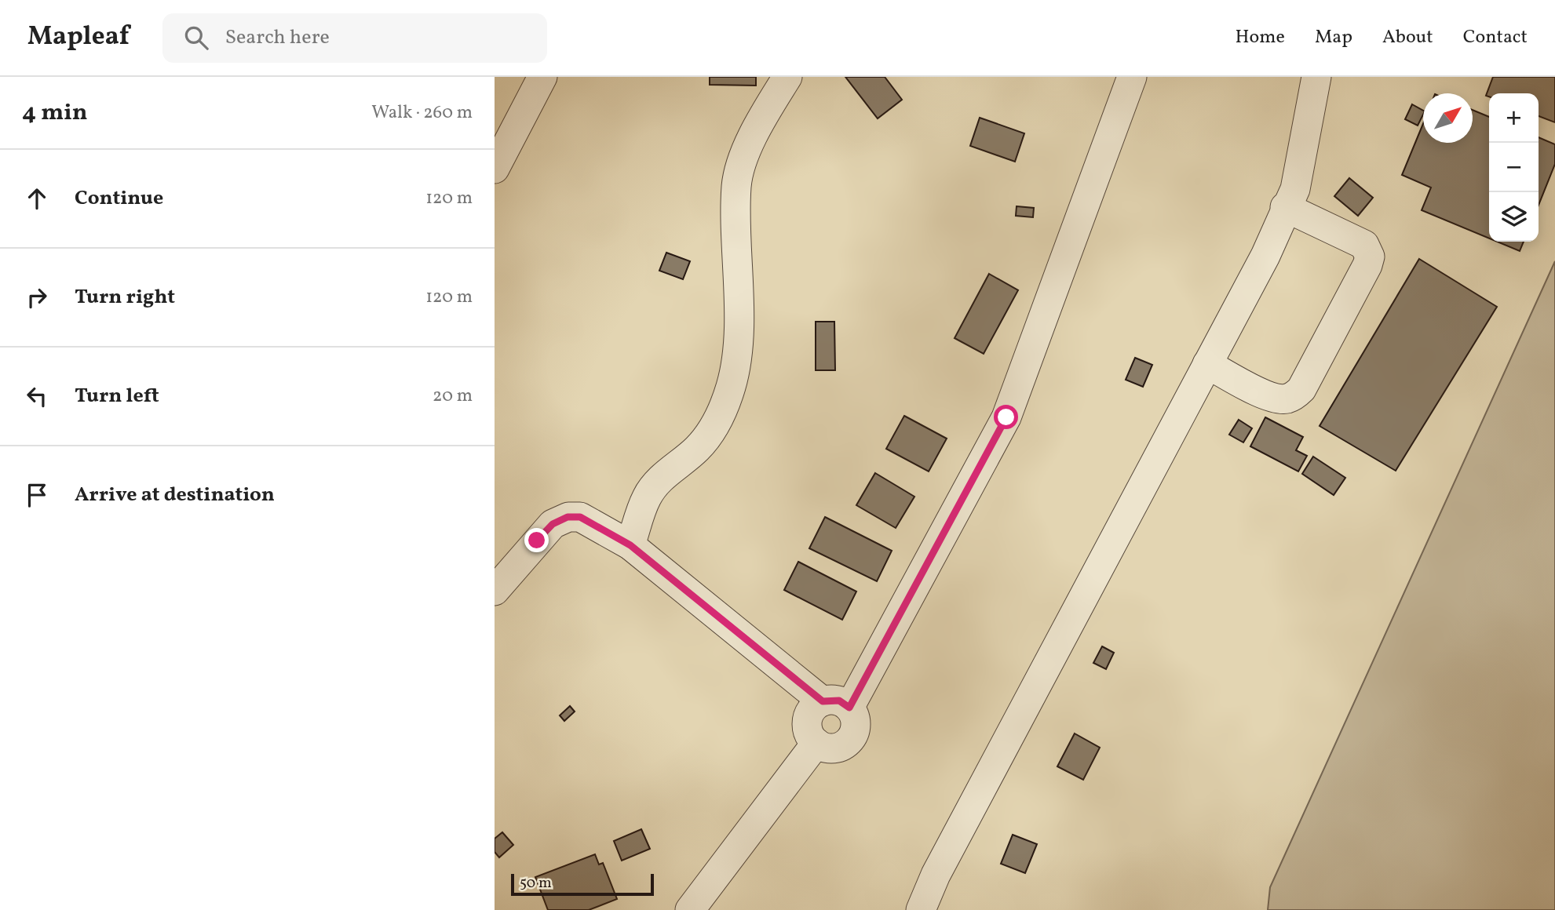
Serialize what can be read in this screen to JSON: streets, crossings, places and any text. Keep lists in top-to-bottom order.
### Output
{
  "scale_bar": "50 m",
  "north": "top right",
  "page": {
    "header": "Mapleaf",
    "search": "Search here",
    "nav": [
      "Home",
      "Map",
      "About",
      "Contact"
    ],
    "heading": ["4 min", "Walk · 260 m"],
    "map_buttons": ["+", "−"],
    "list": [
      ["Continue", "120 m"],
      ["Turn right", "120 m"],
      ["Turn left", "20 m"],
      "Arrive at destination"
    ],
    "scale": "50 m"
  }
}
